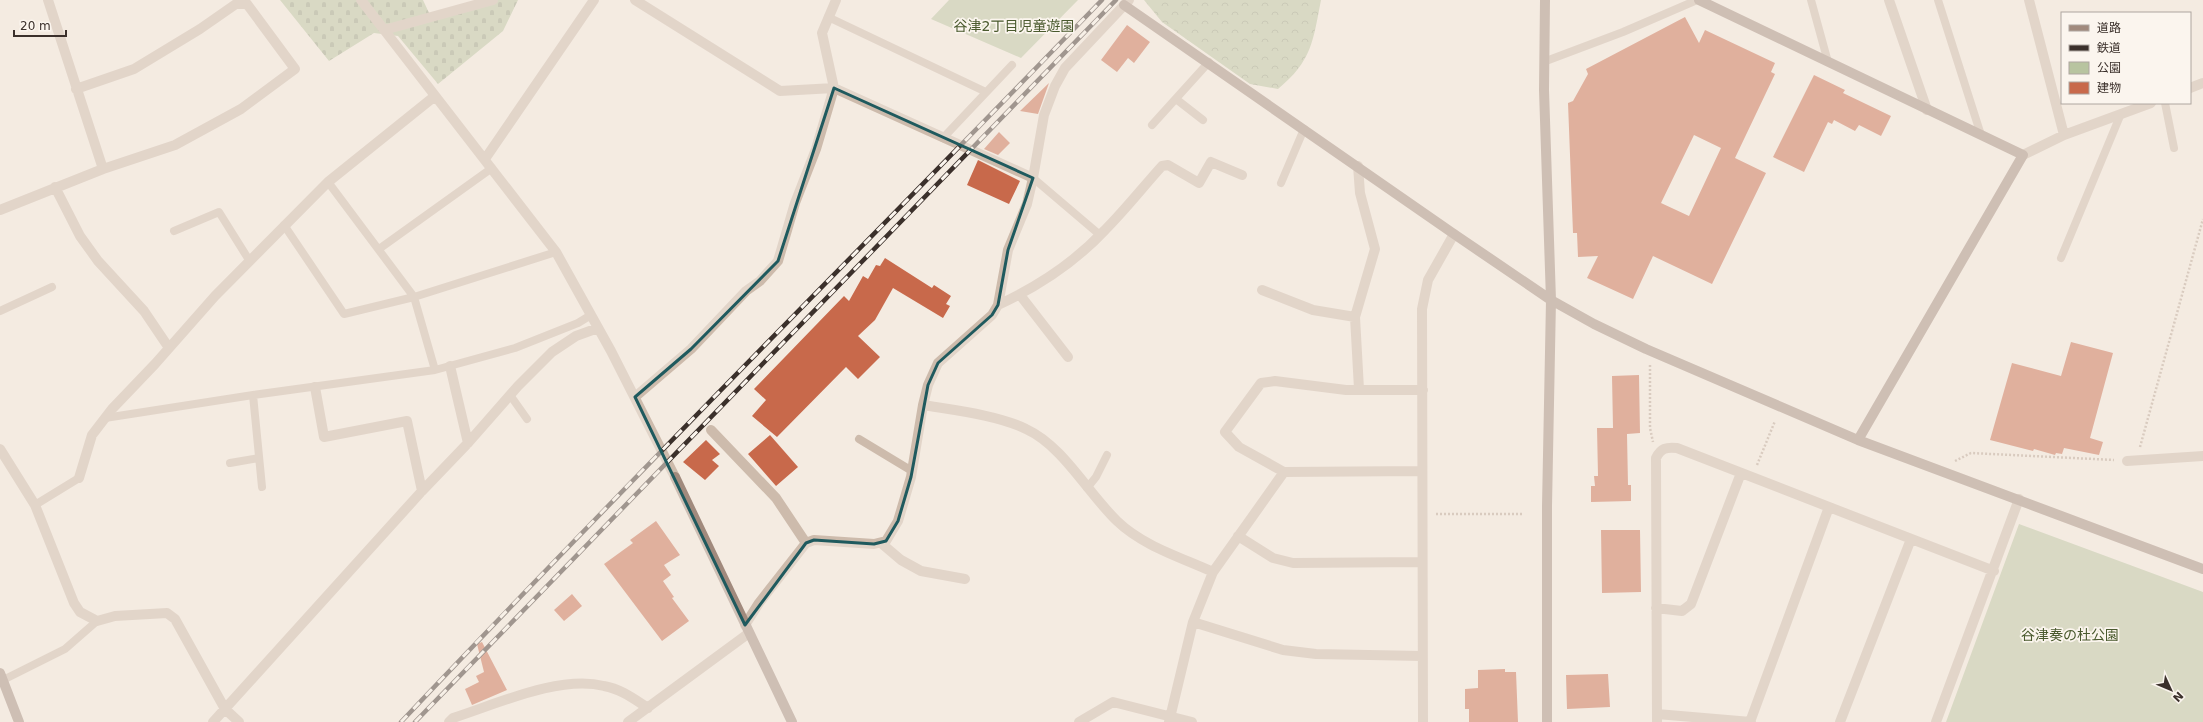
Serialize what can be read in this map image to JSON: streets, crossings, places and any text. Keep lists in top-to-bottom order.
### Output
{
  "parks": ["谷津2丁目児童遊園", "谷津奏の杜公園"],
  "legend": [
    "道路",
    "鉄道",
    "公園",
    "建物"
  ],
  "scale_bar": "20 m",
  "north": "bottom right"
}
